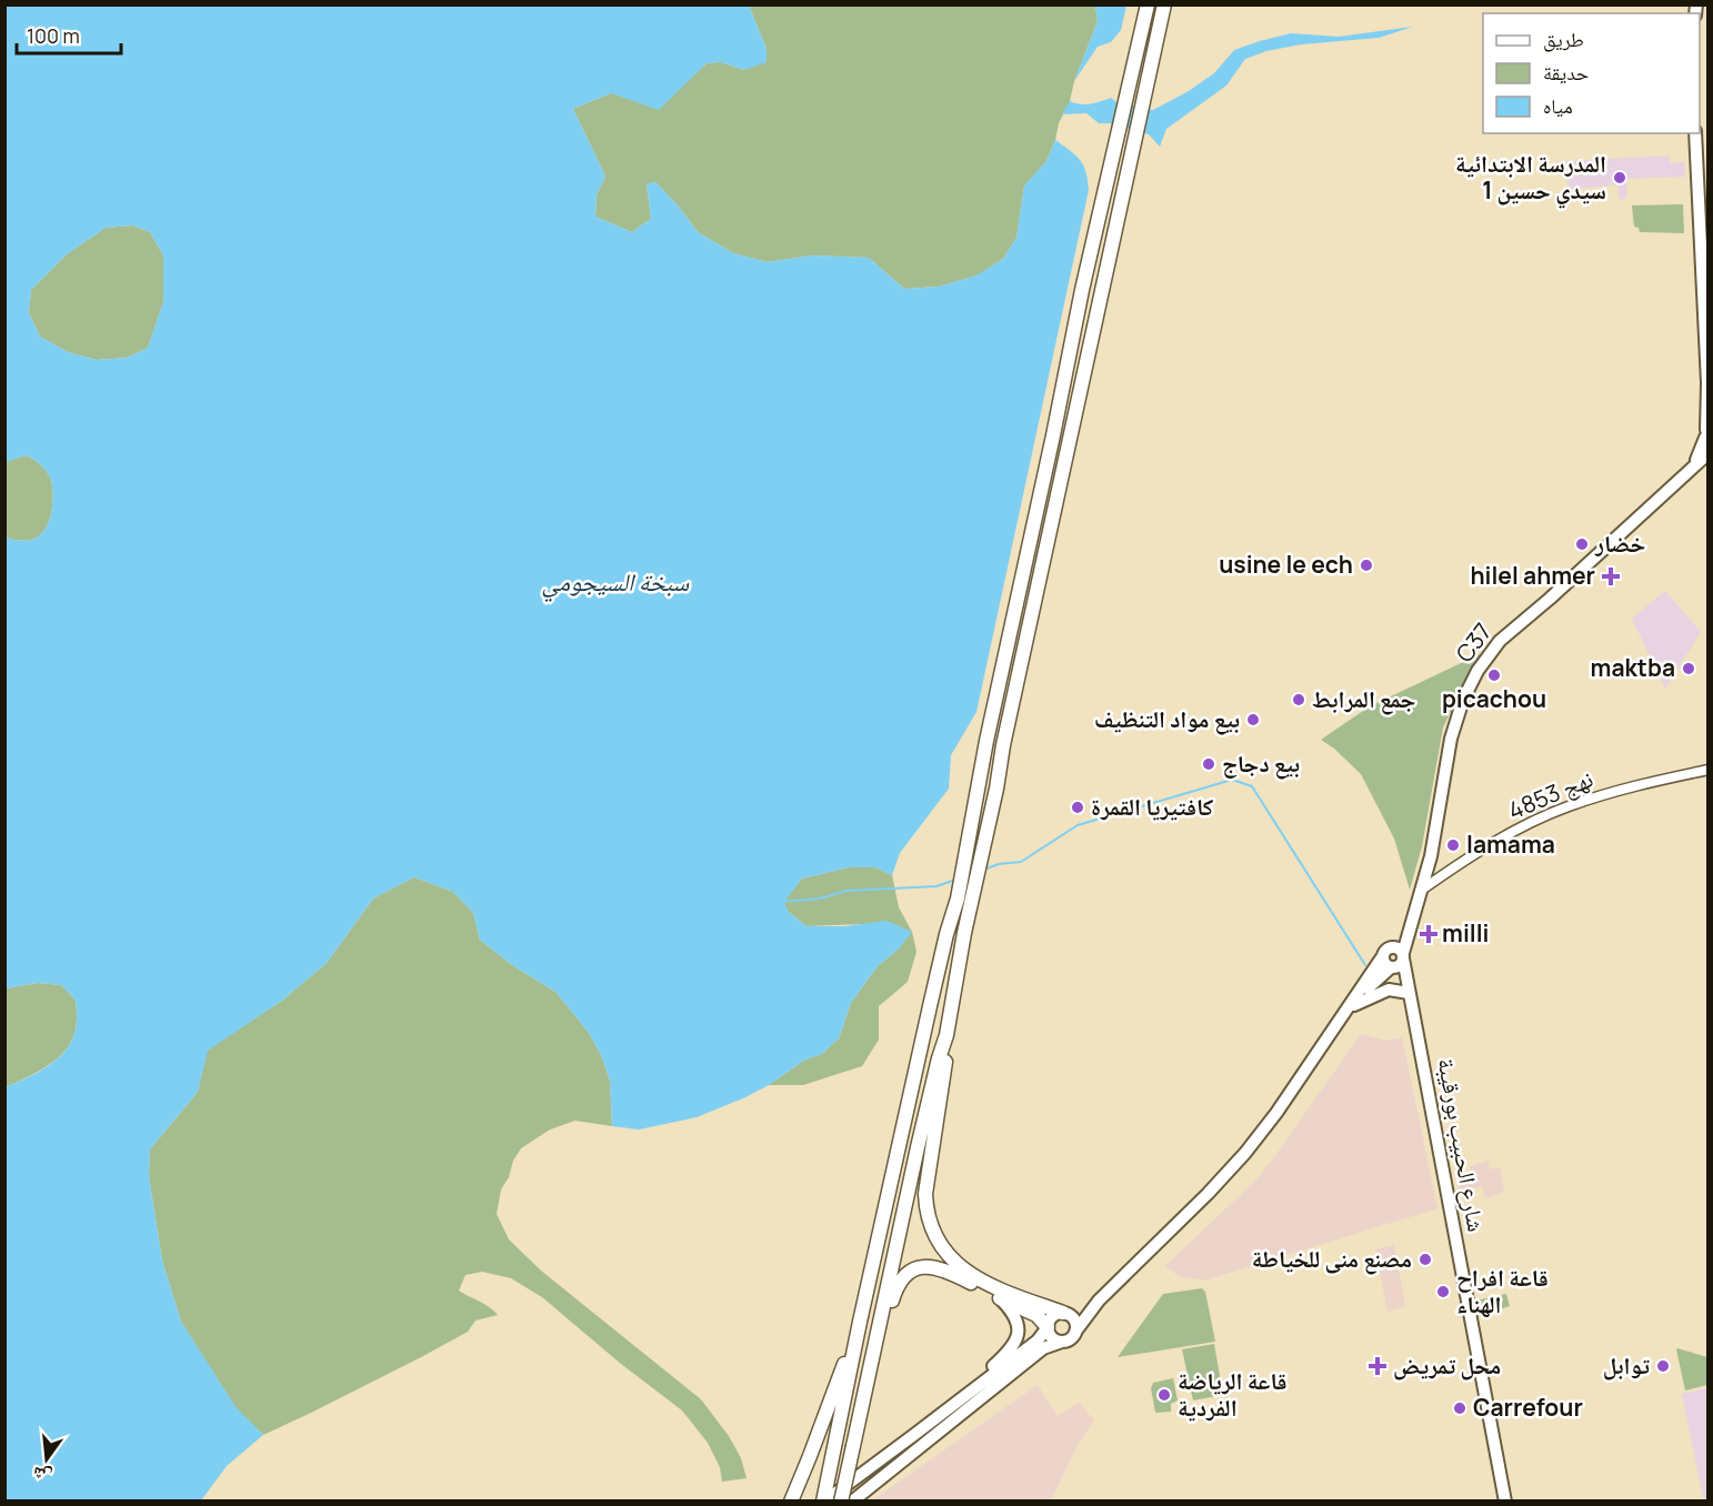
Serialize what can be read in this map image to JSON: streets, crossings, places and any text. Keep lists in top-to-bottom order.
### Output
{
  "streets": {
    "main road": ["C37", "شارع الحبيب بورقيبة"],
    "street": ["نهج 4853"]
  },
  "crossings": [
    ["C37", "نهج 4853"],
    ["C37", "شارع الحبيب بورقيبة"]
  ],
  "water": ["سبخة السيجومي"],
  "places": {
    "other": [
      "المدرسة الابتدائية سيدي حسين 1",
      "خضار",
      "usine le ech",
      "maktba",
      "picachou",
      "جمع المرابط",
      "بيع مواد التنظيف",
      "بيع دجاج",
      "كافتيريا القمرة",
      "lamama",
      "مصنع منى للخياطة",
      "قاعة افراح الهناء",
      "توابل",
      "قاعة الرياضة الفردية",
      "Carrefour"
    ],
    "health": ["hilel ahmer", "milli", "محل تمريض"]
  },
  "legend": ["طريق", "حديقة", "مياه"],
  "scale_bar": "100 m",
  "north": "bottom"
}
